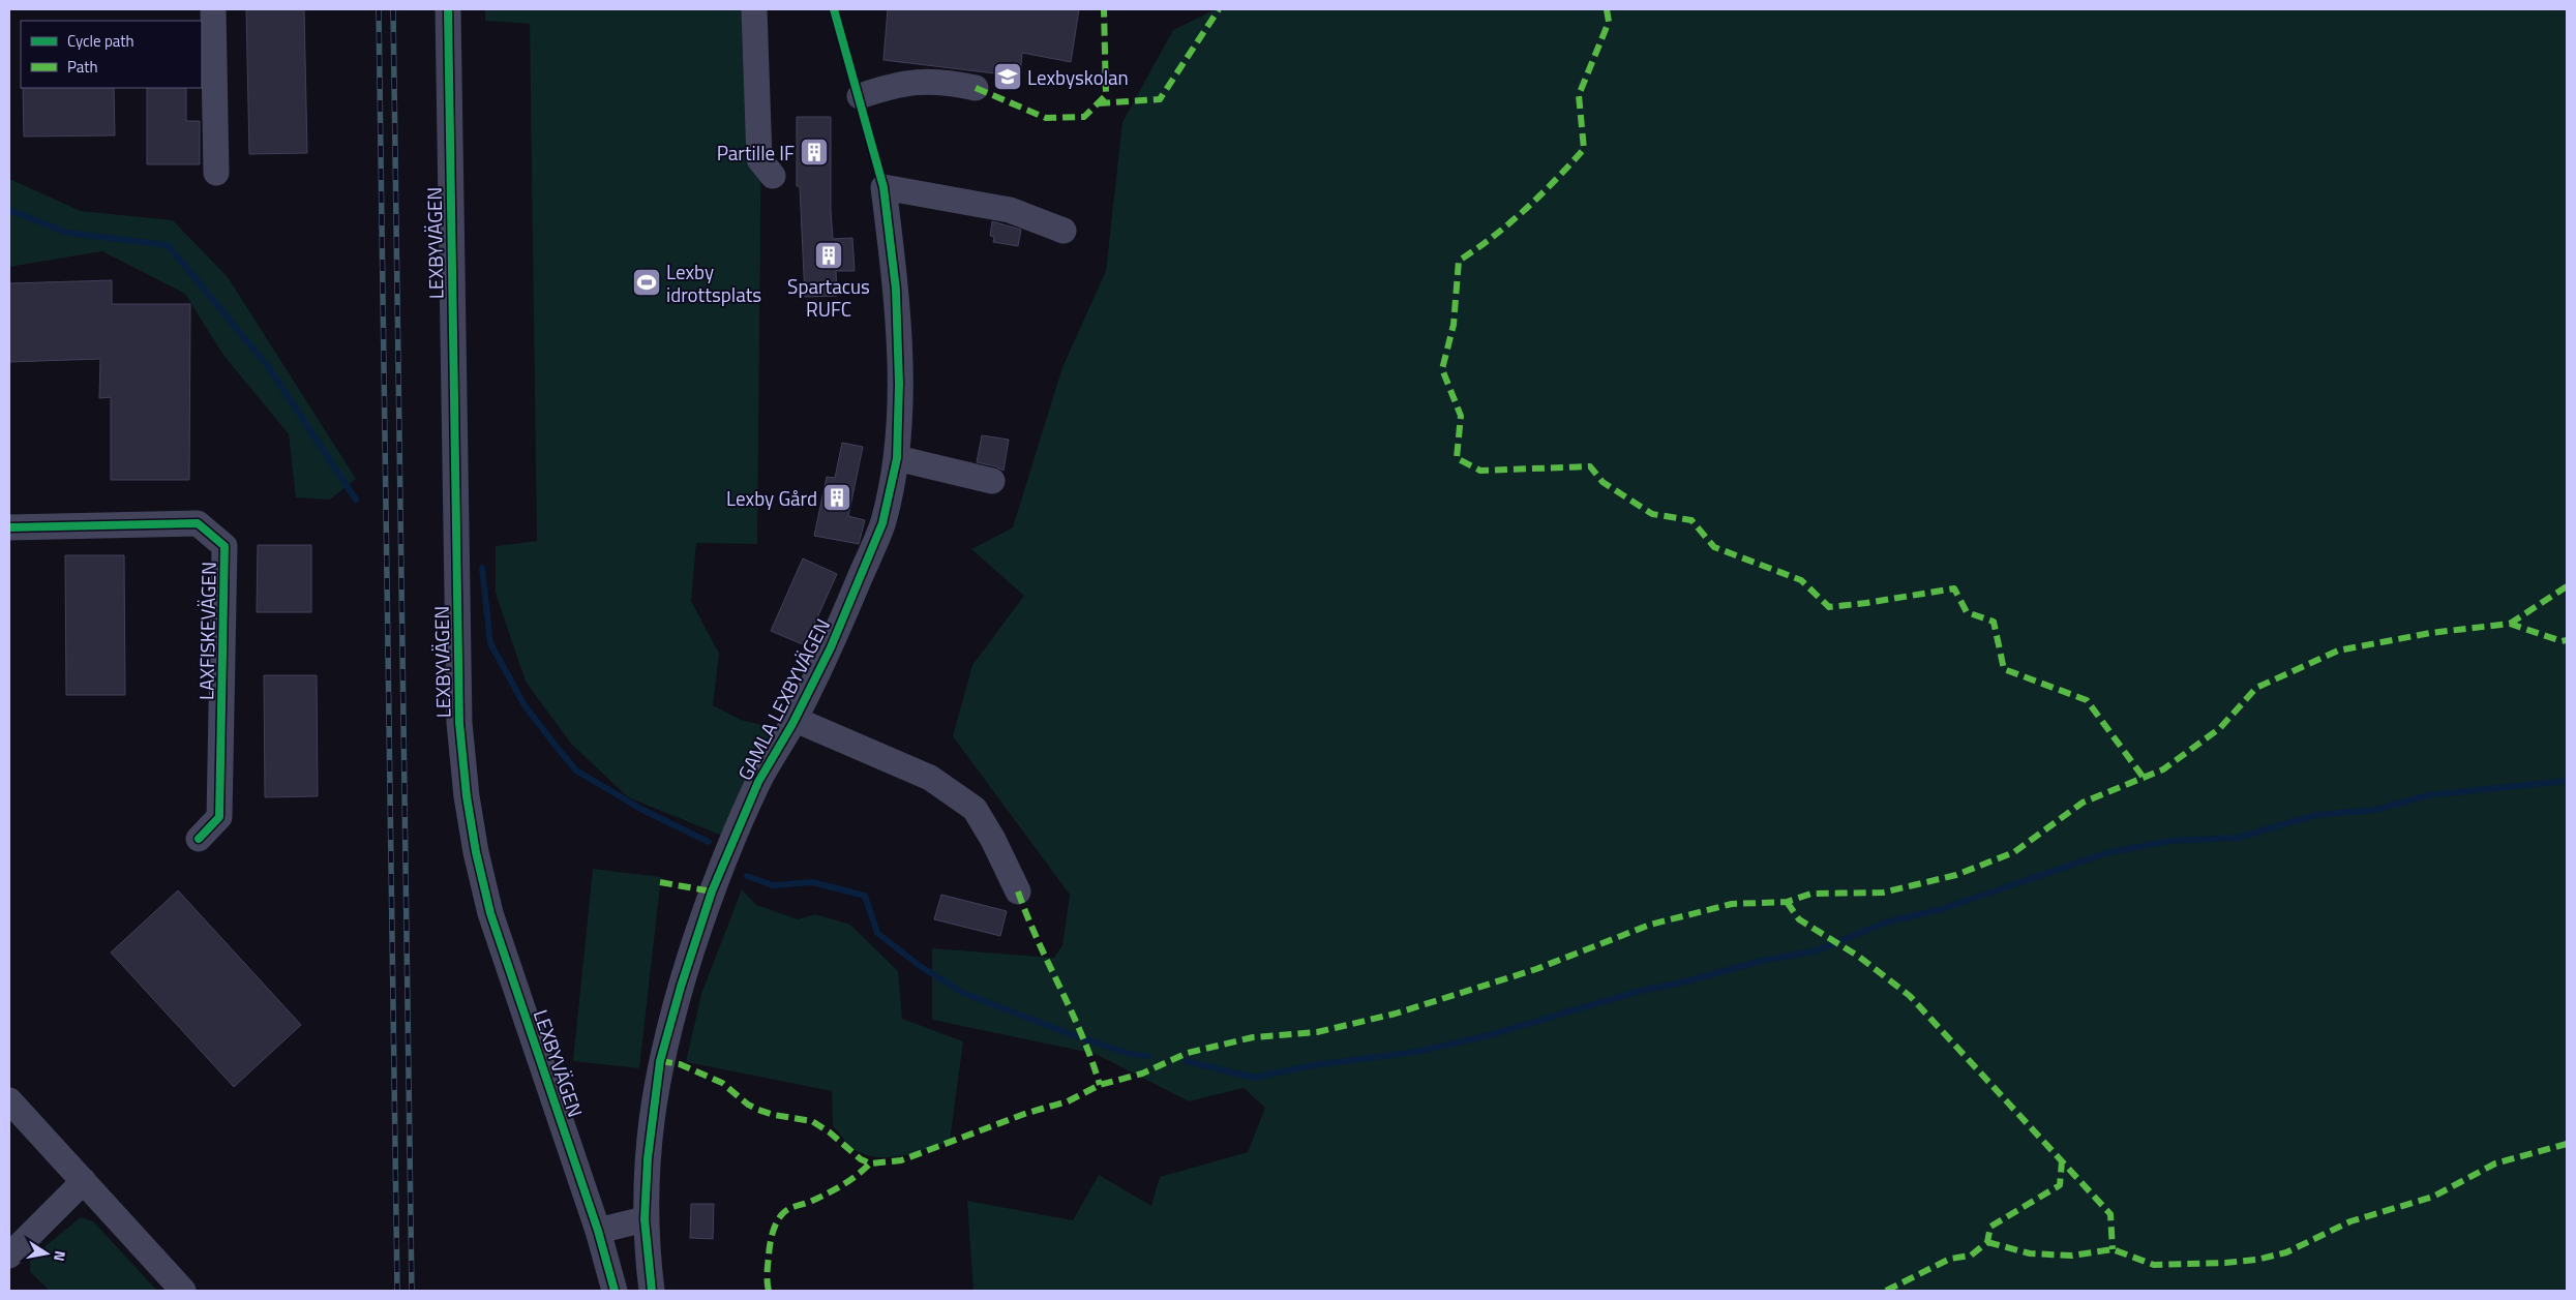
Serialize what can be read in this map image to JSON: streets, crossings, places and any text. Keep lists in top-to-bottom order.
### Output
{
  "streets": {
    "street": ["LEXBYVÄGEN", "LAXFISKEVÄGEN", "GAMLA LEXBYVÄGEN"]
  },
  "places": {
    "school or university": ["Lexbyskolan"],
    "building": ["Partille IF", "Spartacus RUFC", "Lexby Gård"],
    "sports": ["Lexby idrottsplats"]
  },
  "legend": ["Cycle path", "Path"],
  "north": "right"
}
